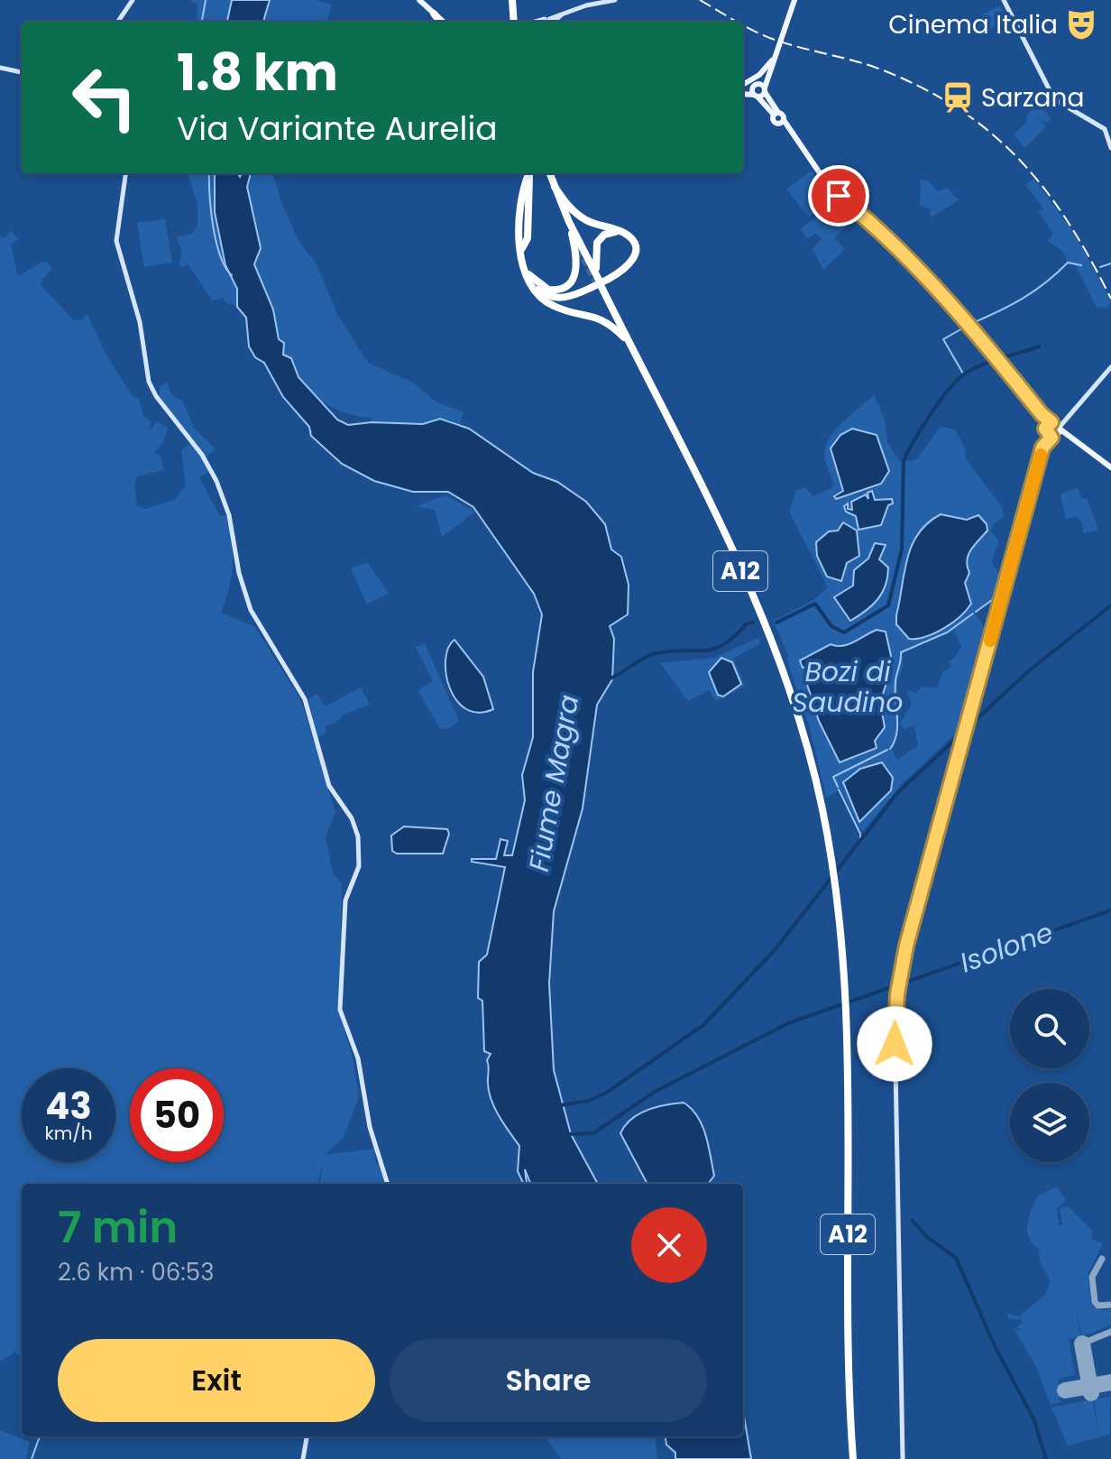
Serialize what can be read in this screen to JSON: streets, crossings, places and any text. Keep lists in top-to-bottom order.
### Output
{
  "streets": {
    "highway": ["A12"]
  },
  "water": ["Bozi di Saudino", "Fiume Magra", "Isolone"],
  "places": {
    "theatre": ["Cinema Italia"],
    "station": ["Sarzana"]
  },
  "page": {
    "turn": ["1.8 km", "Via Variante Aurelia"],
    "speed": "43 km/h",
    "limit": "50",
    "heading": ["7 min", "2.6 km · 06:53"],
    "buttons": ["Exit", "Share"]
  }
}
